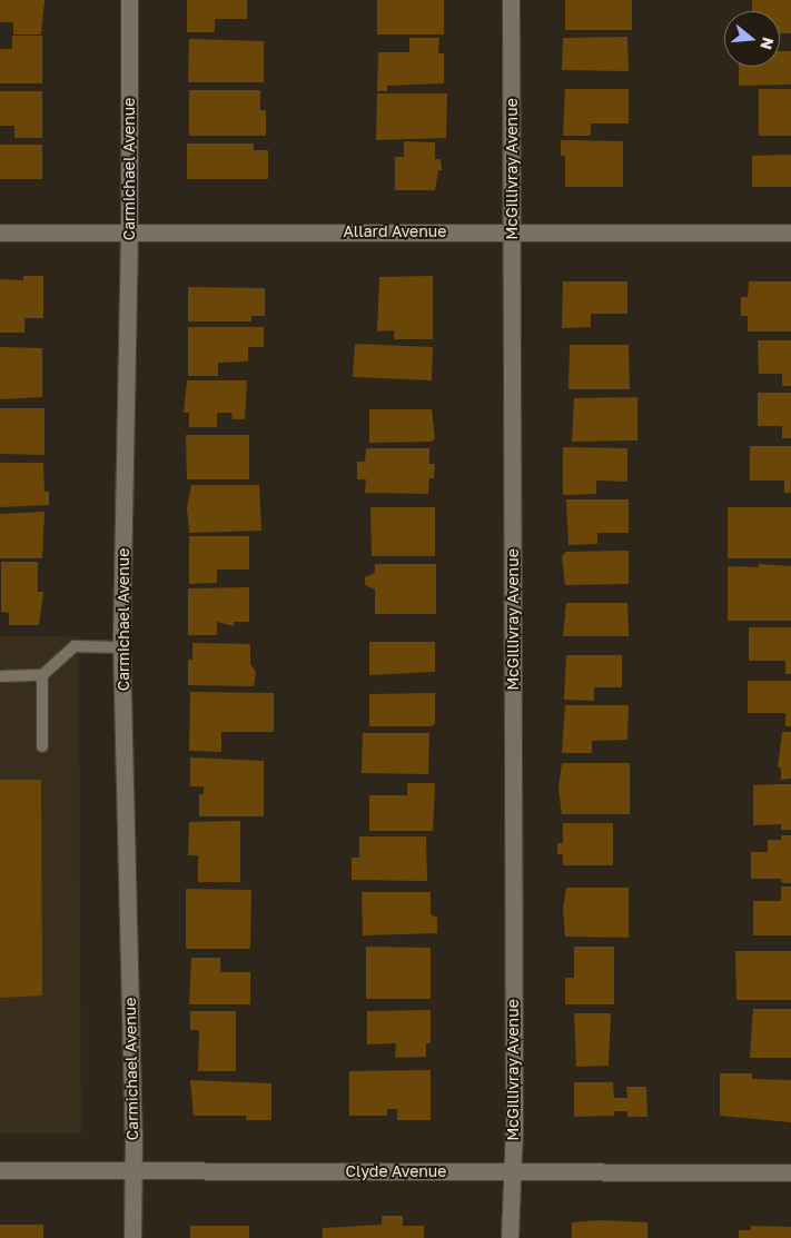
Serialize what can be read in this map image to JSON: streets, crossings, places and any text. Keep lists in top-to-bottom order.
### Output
{
  "streets": {
    "street": [
      "Carmichael Avenue",
      "McGillivray Avenue",
      "Allard Avenue",
      "Clyde Avenue"
    ]
  },
  "crossings": [
    ["Carmichael Avenue", "Allard Avenue"],
    ["Carmichael Avenue", "Clyde Avenue"],
    ["McGillivray Avenue", "Allard Avenue"],
    ["McGillivray Avenue", "Clyde Avenue"]
  ],
  "north": "right"
}
